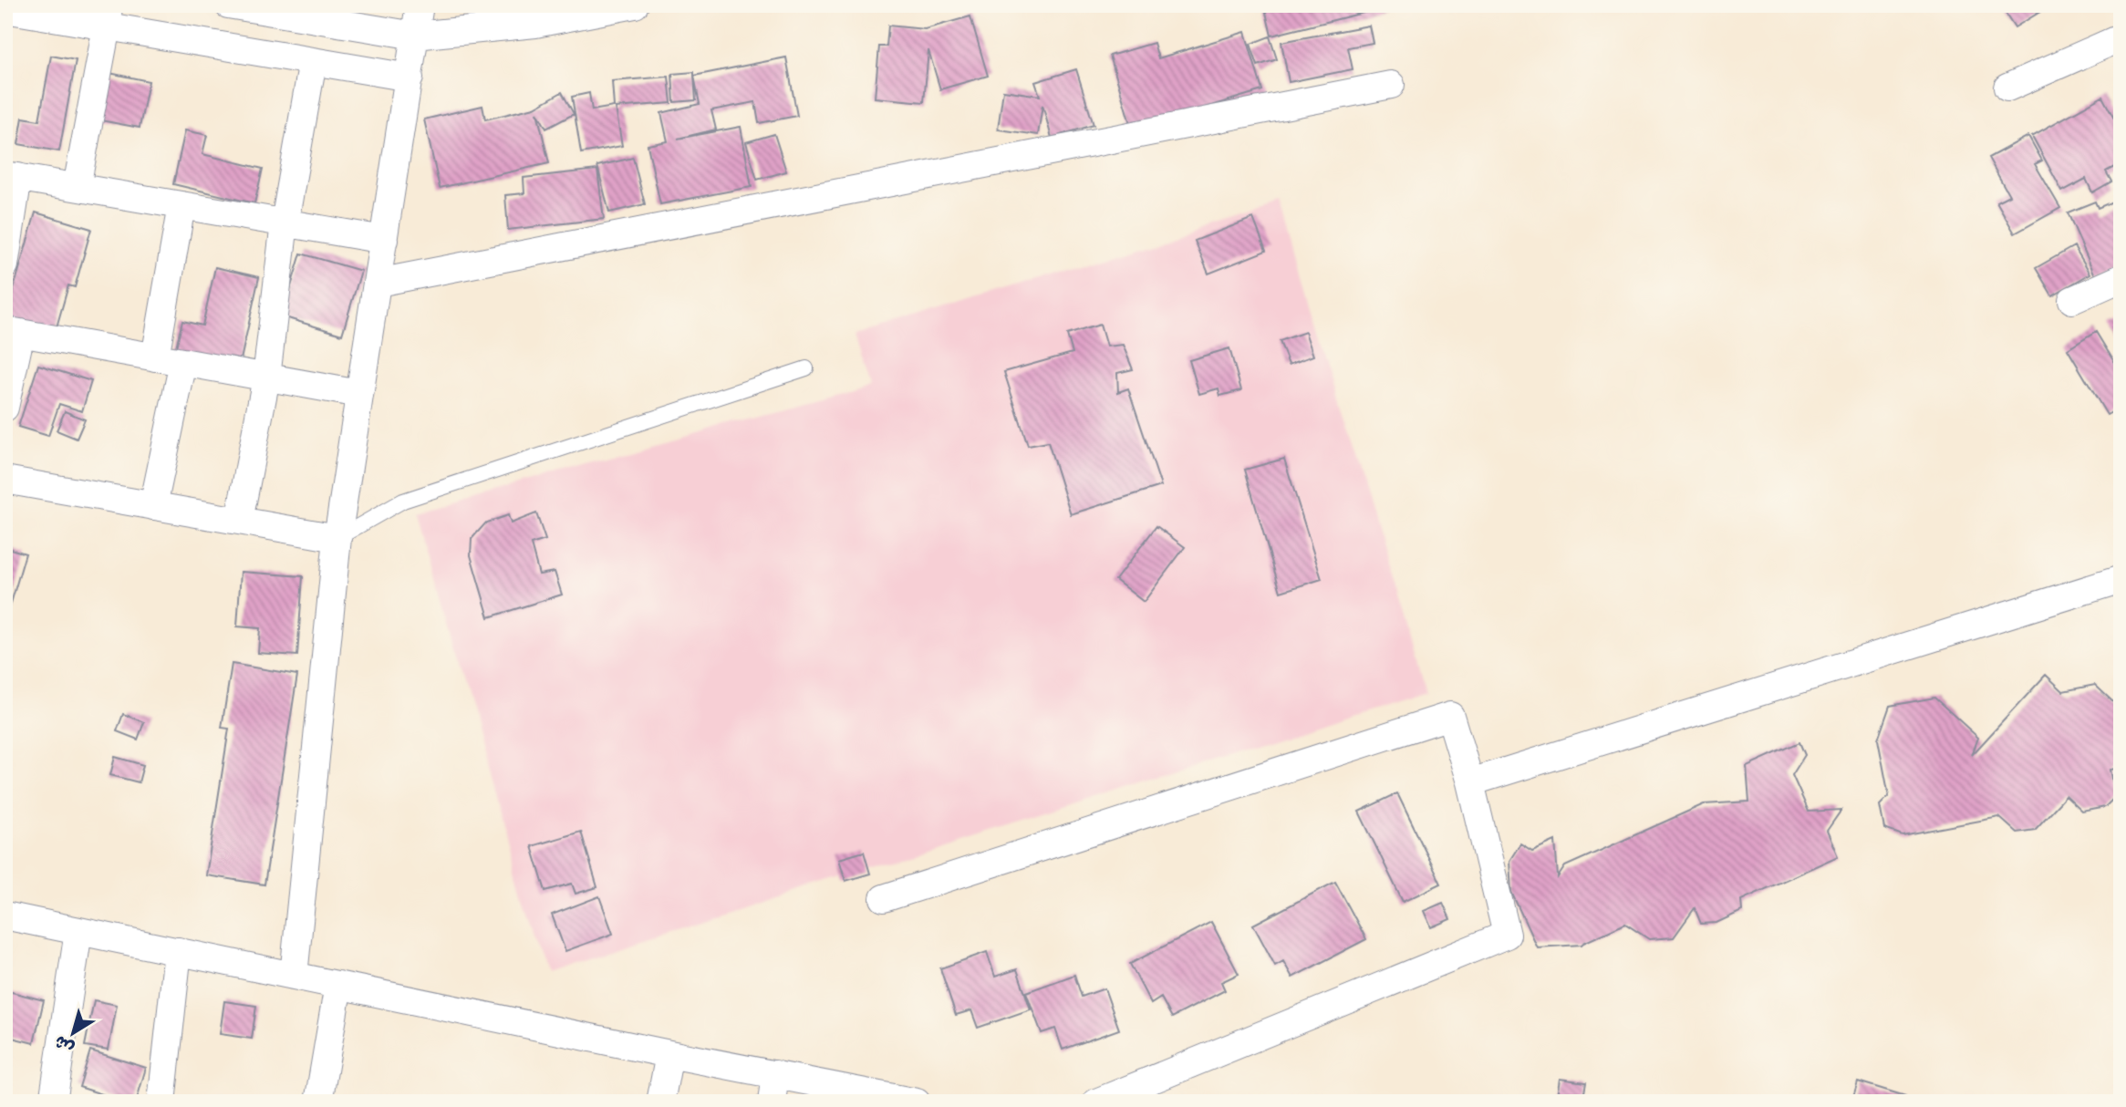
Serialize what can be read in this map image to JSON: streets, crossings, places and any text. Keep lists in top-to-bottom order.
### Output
{
  "north": "bottom left"
}
